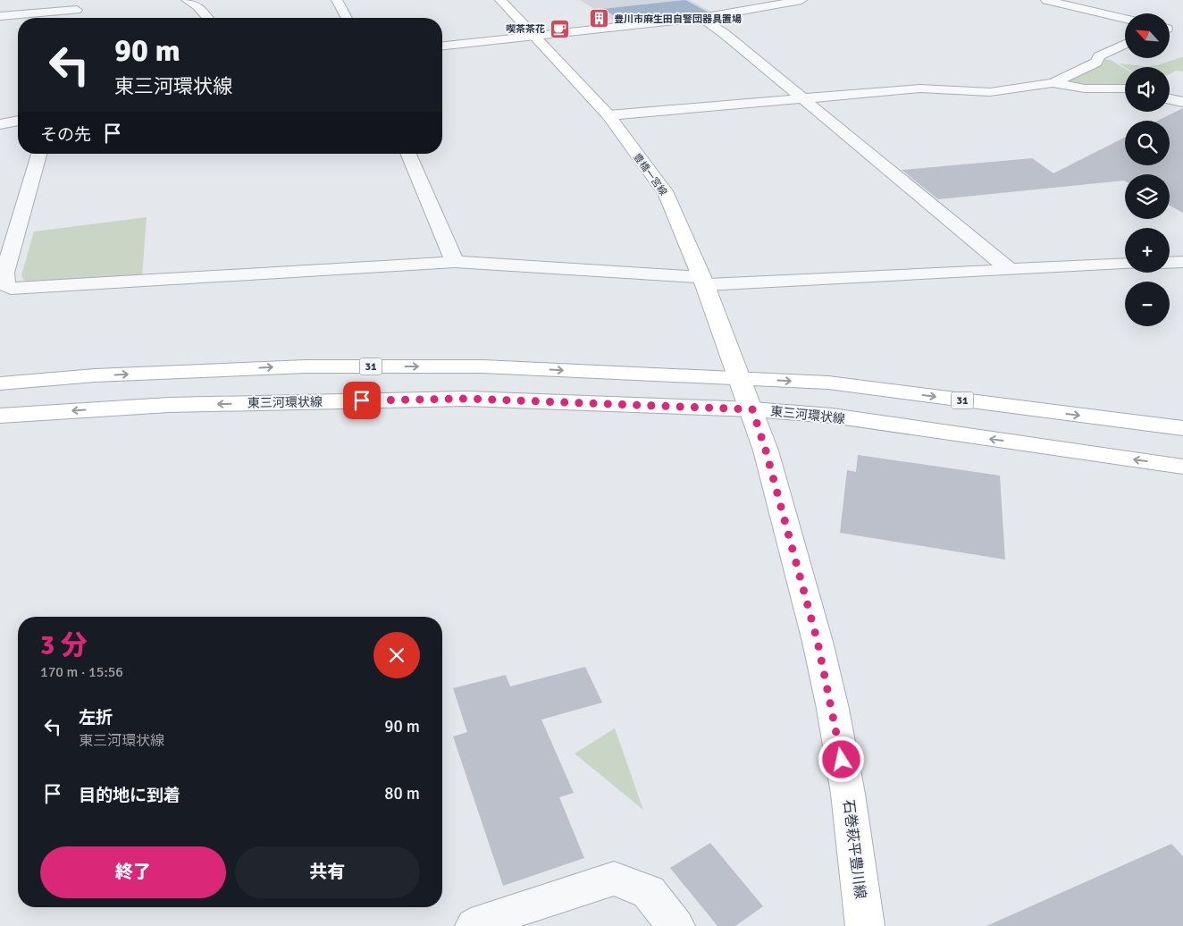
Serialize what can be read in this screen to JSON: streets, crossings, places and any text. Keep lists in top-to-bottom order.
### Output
{
  "streets": {
    "main road": [
      "豊橋一宮線",
      "31",
      "東三河環状線",
      "石巻萩平豊川線"
    ]
  },
  "crossings": [
    ["豊橋一宮線", "31"],
    ["豊橋一宮線", "東三河環状線"],
    ["豊橋一宮線", "石巻萩平豊川線"],
    ["東三河環状線", "石巻萩平豊川線"]
  ],
  "places": {
    "building": ["豊川市麻生田自警団器具置場"],
    "cafe": ["喫茶茶花"]
  },
  "north": "top left",
  "page": {
    "map_buttons": ["+", "−"],
    "turn": ["90 m", "東三河環状線"],
    "then": "その先",
    "heading": ["3 分", "170 m · 15:56"],
    "list": [
      {
        "name": "左折",
        "note": "東三河環状線",
        "value": "90 m"
      },
      {
        "name": "目的地に到着",
        "value": "80 m"
      }
    ],
    "buttons": ["終了", "共有"]
  }
}
